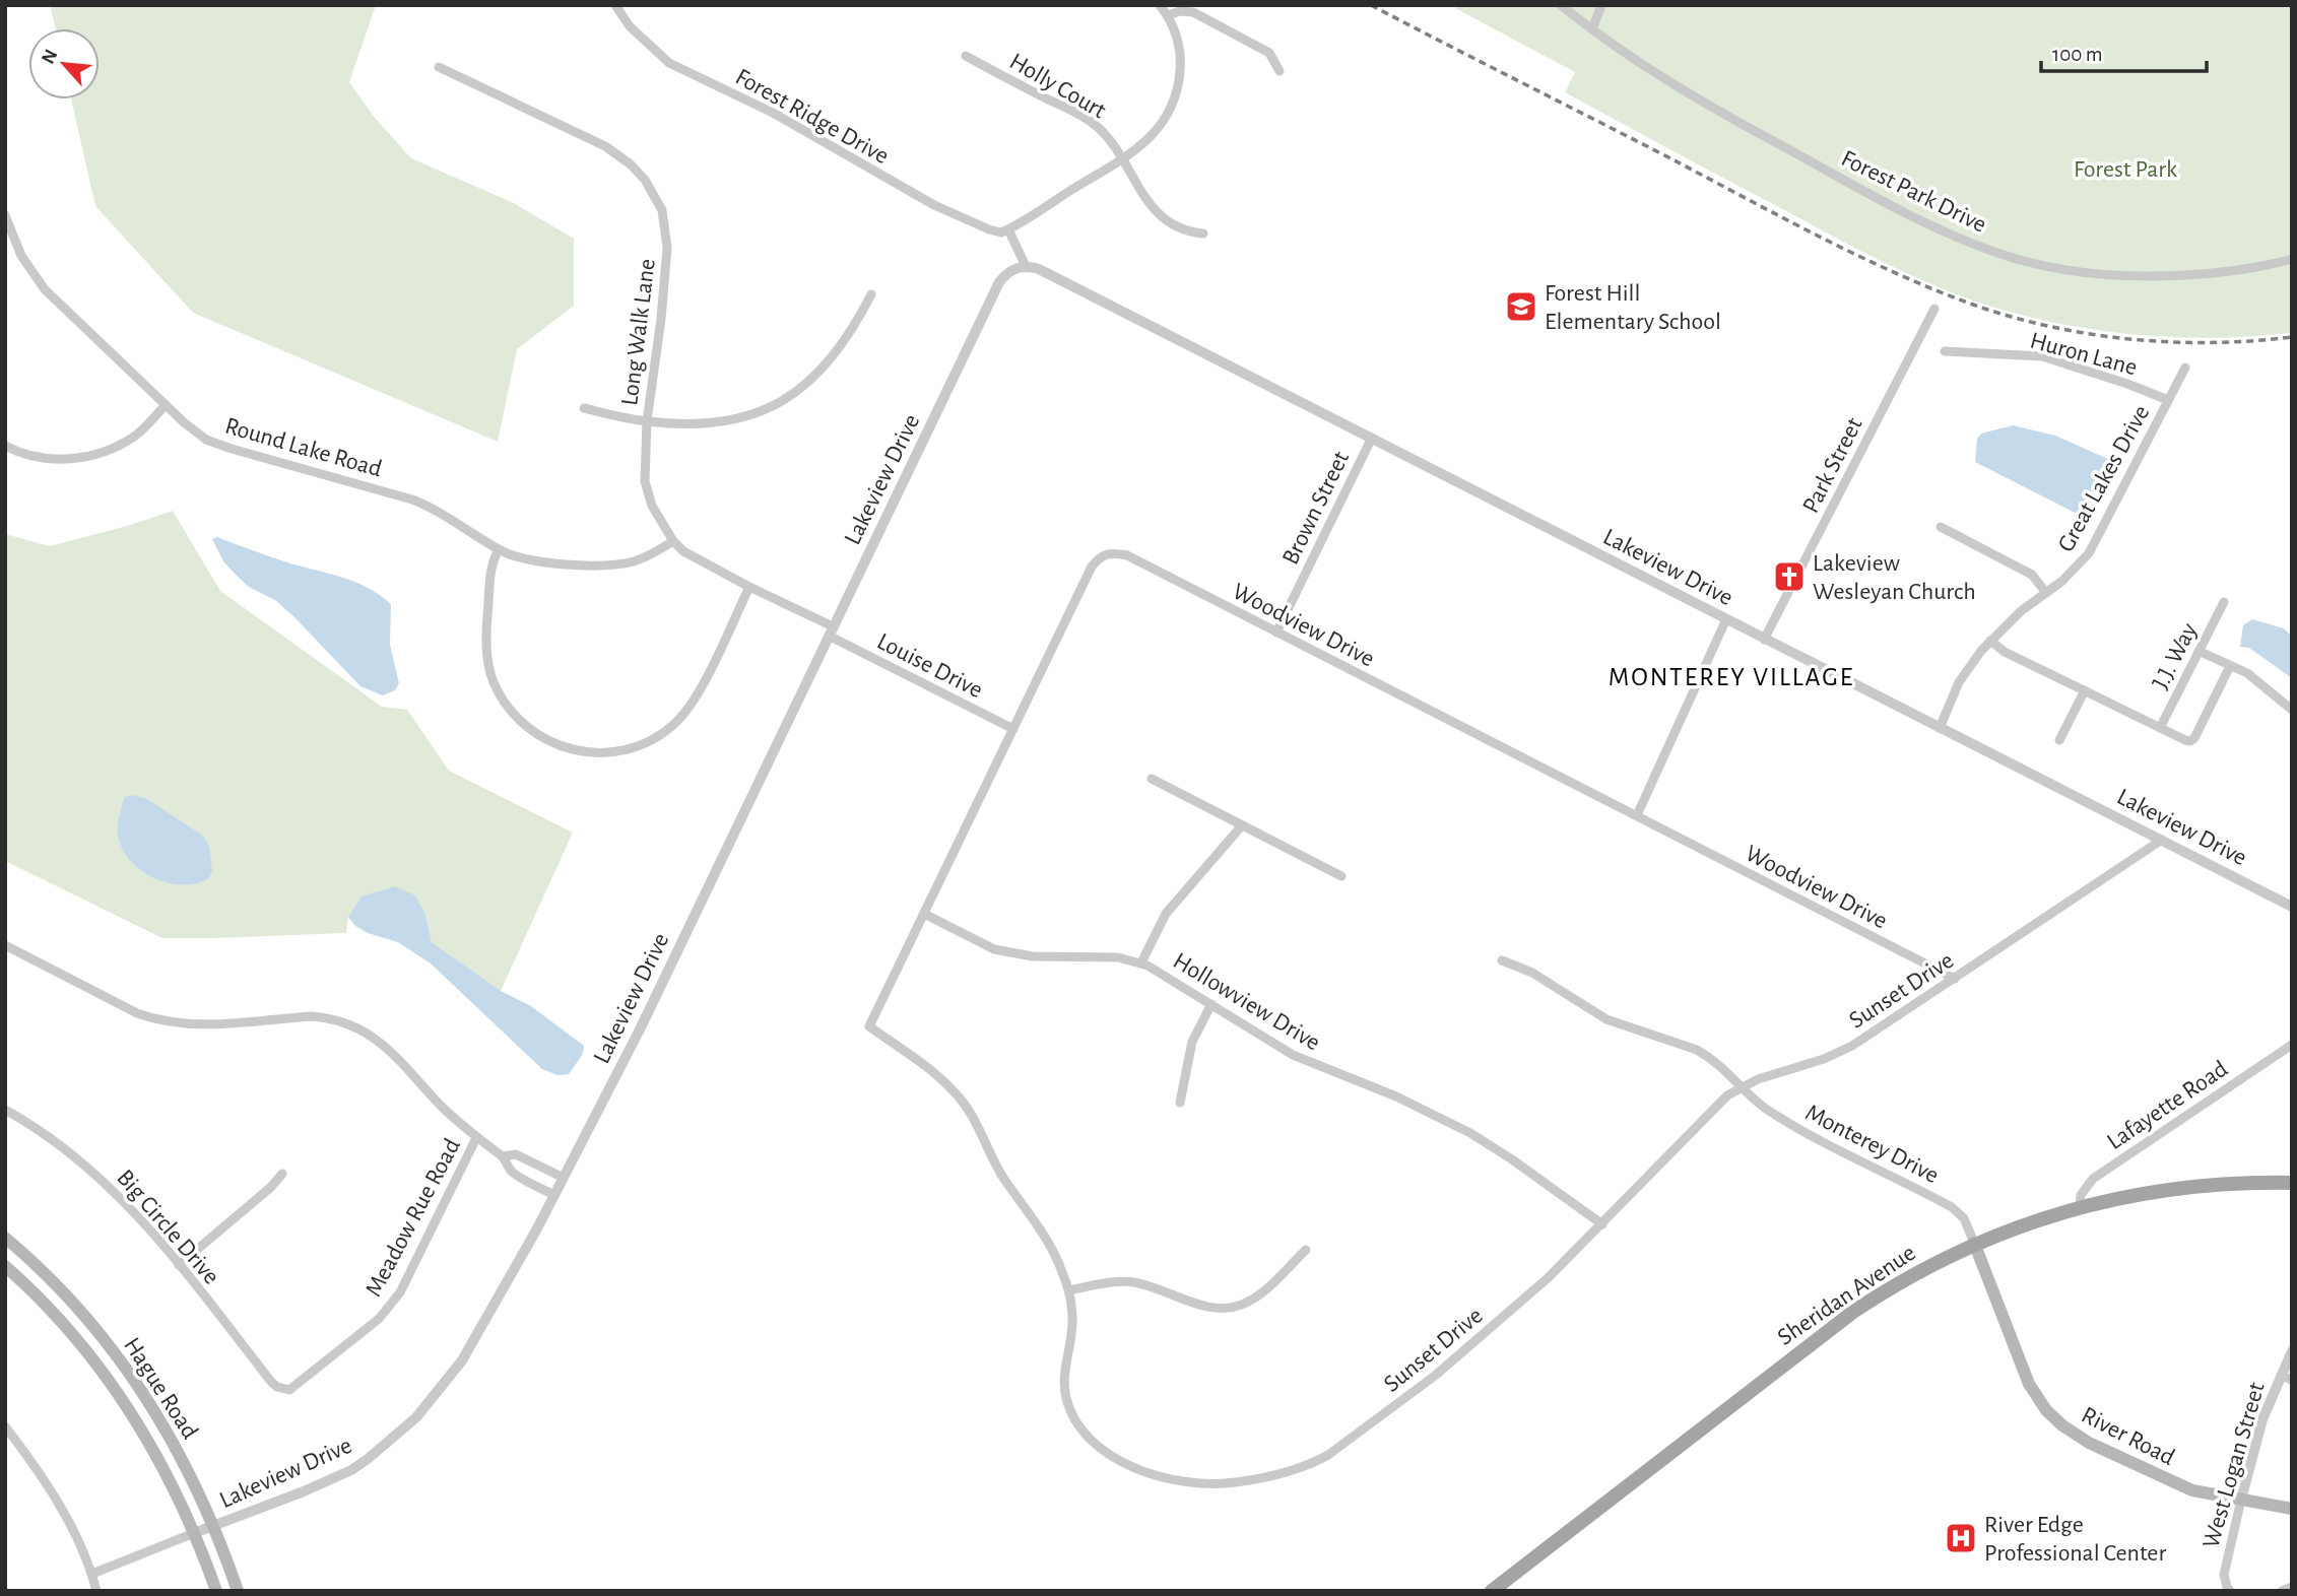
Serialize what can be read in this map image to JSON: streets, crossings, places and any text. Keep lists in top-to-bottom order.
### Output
{
  "streets": {
    "main road": ["Sheridan Avenue", "Hague Road", "River Road"],
    "street": [
      "Holly Court",
      "Forest Ridge Drive",
      "Forest Park Drive",
      "Long Walk Lane",
      "Huron Lane",
      "Round Lake Road",
      "Park Street",
      "Great Lakes Drive",
      "Lakeview Drive",
      "Brown Street",
      "Woodview Drive",
      "J.J. Way",
      "Louise Drive",
      "Sunset Drive",
      "Hollowview Drive",
      "Lafayette Road",
      "Monterey Drive",
      "Meadow Rue Road",
      "Big Circle Drive",
      "West Logan Street"
    ]
  },
  "crossings": [
    ["Long Walk Lane", "Round Lake Road"],
    ["Long Walk Lane", "Lakeview Drive"],
    ["Long Walk Lane", "Louise Drive"],
    ["Huron Lane", "Great Lakes Drive"],
    ["Park Street", "Lakeview Drive"],
    ["Great Lakes Drive", "Lakeview Drive"],
    ["Lakeview Drive", "Brown Street"],
    ["Lakeview Drive", "Louise Drive"],
    ["Lakeview Drive", "Sunset Drive"],
    ["Lakeview Drive", "Hague Road"],
    ["Brown Street", "Woodview Drive"],
    ["Woodview Drive", "Louise Drive"],
    ["Woodview Drive", "Sunset Drive"],
    ["Woodview Drive", "Hollowview Drive"],
    ["Sunset Drive", "Hollowview Drive"],
    ["Sunset Drive", "Monterey Drive"],
    ["Lafayette Road", "Sheridan Avenue"],
    ["Monterey Drive", "Sheridan Avenue"],
    ["Monterey Drive", "River Road"],
    ["Meadow Rue Road", "Big Circle Drive"],
    ["Sheridan Avenue", "River Road"],
    ["River Road", "West Logan Street"]
  ],
  "districts": ["MONTEREY VILLAGE"],
  "parks": ["Forest Park"],
  "places": {
    "school or university": ["Forest Hill Elementary School"],
    "church": ["Lakeview Wesleyan Church"],
    "hospital": ["River Edge Professional Center"]
  },
  "scale_bar": "100 m",
  "north": "top left"
}
